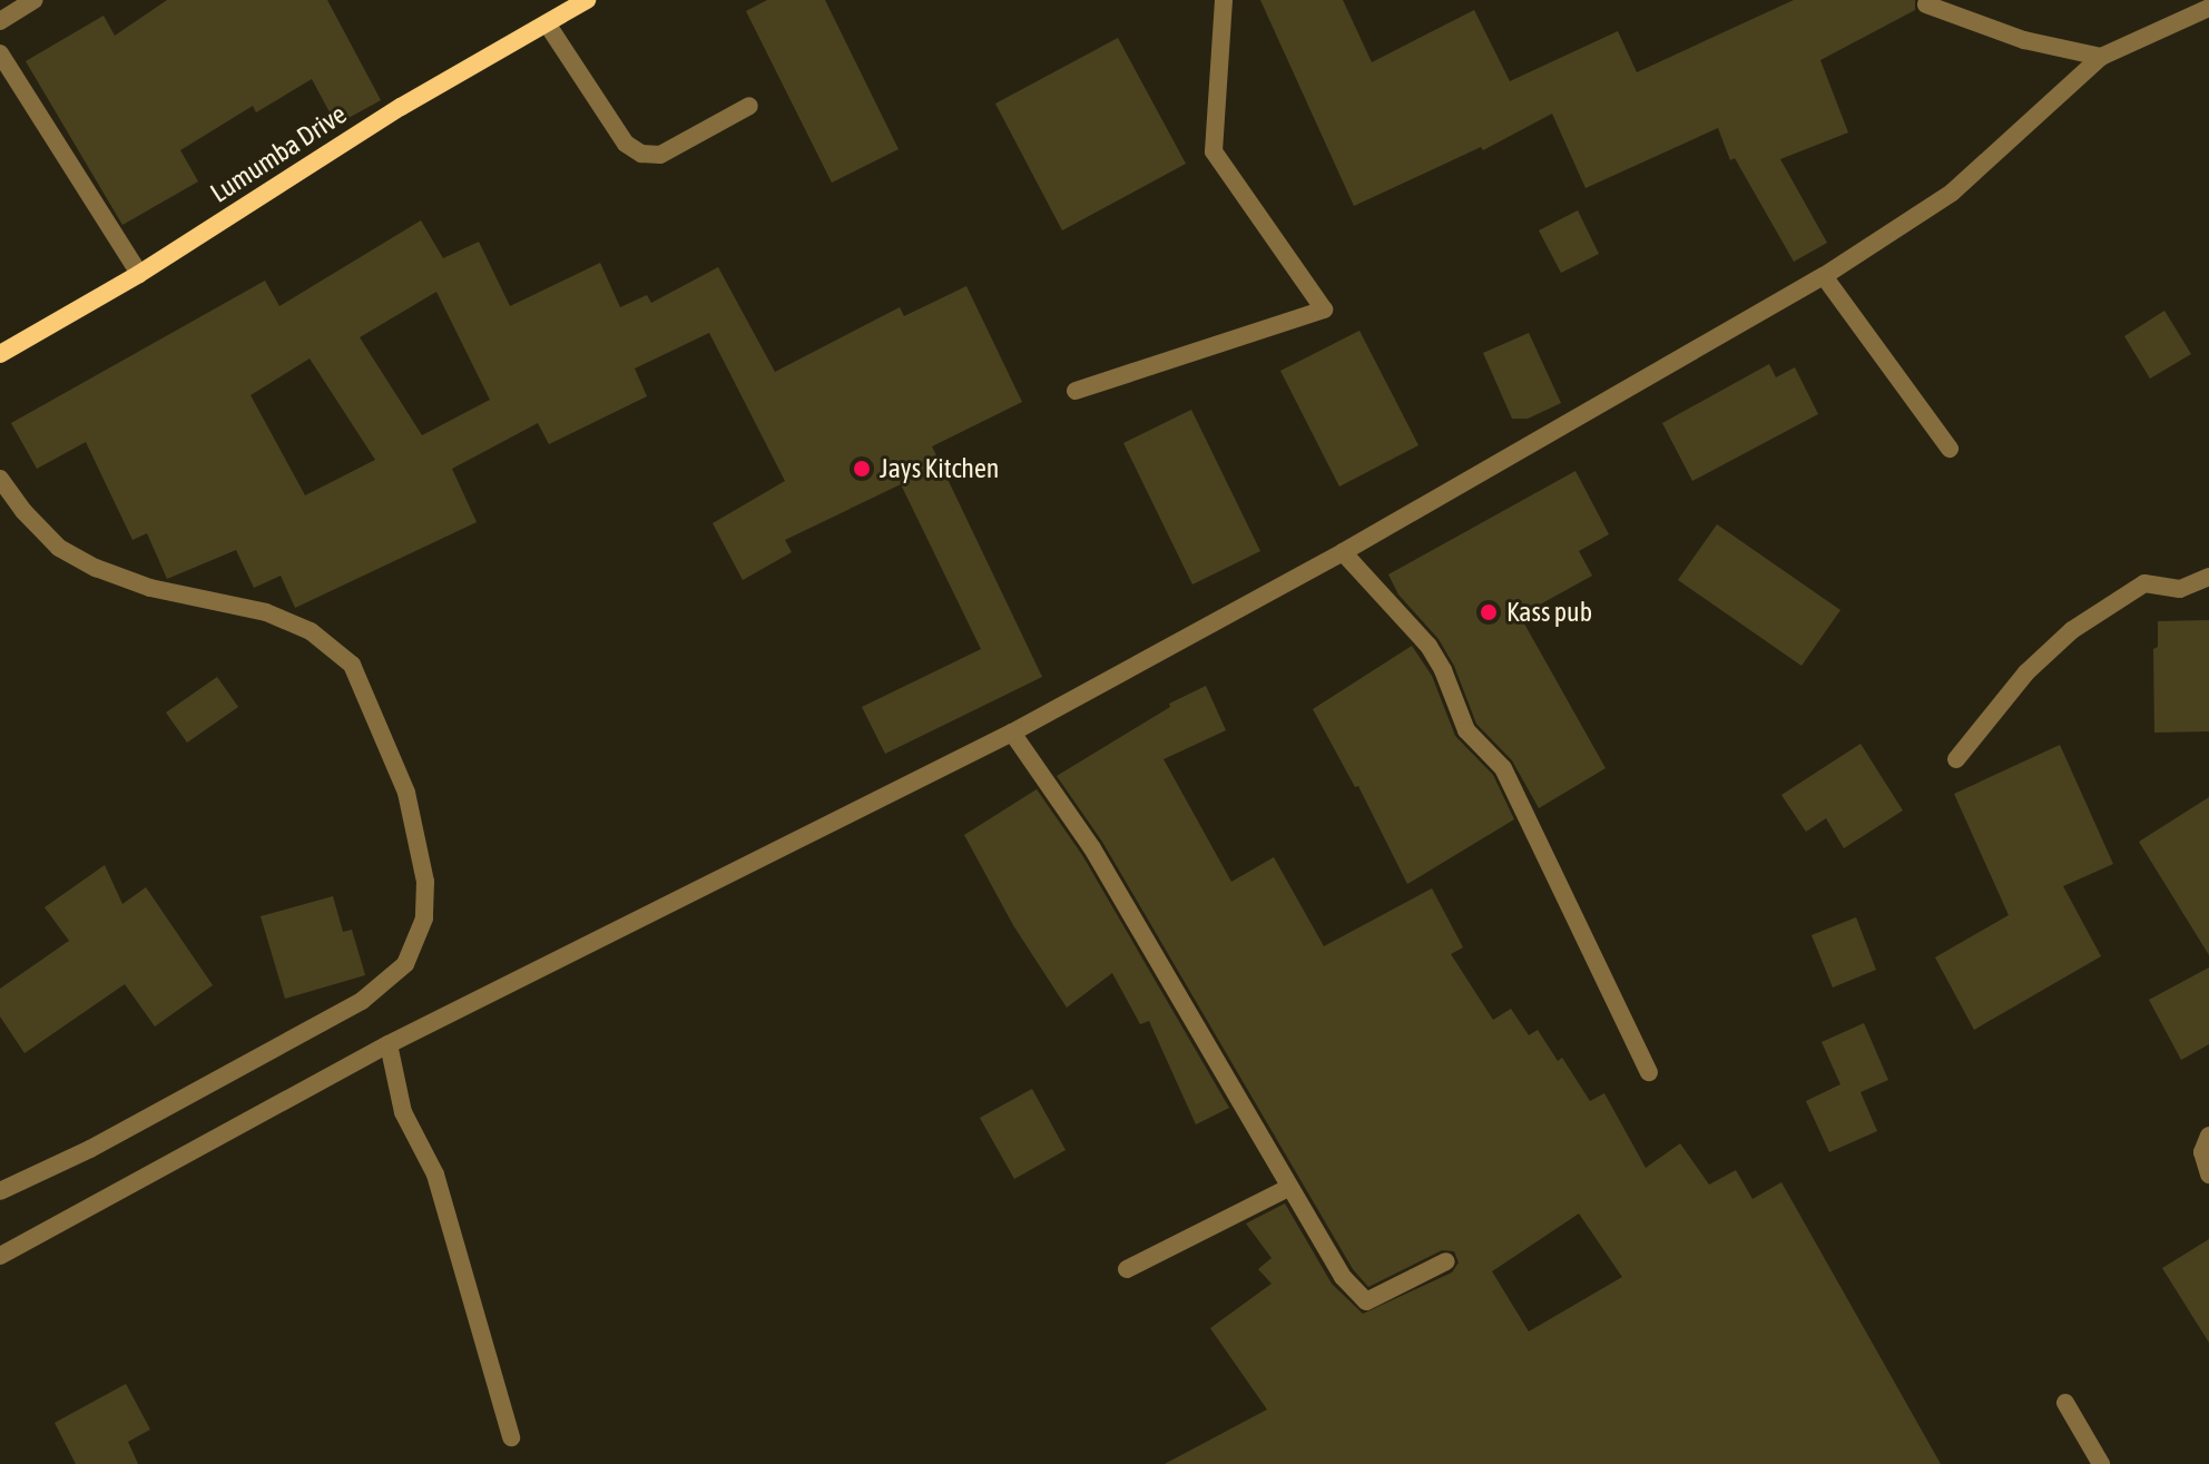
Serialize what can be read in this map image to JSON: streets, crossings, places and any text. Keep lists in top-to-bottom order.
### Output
{
  "streets": {
    "street": ["Lumumba Drive"]
  },
  "places": ["Jays Kitchen", "Kass pub"]
}
